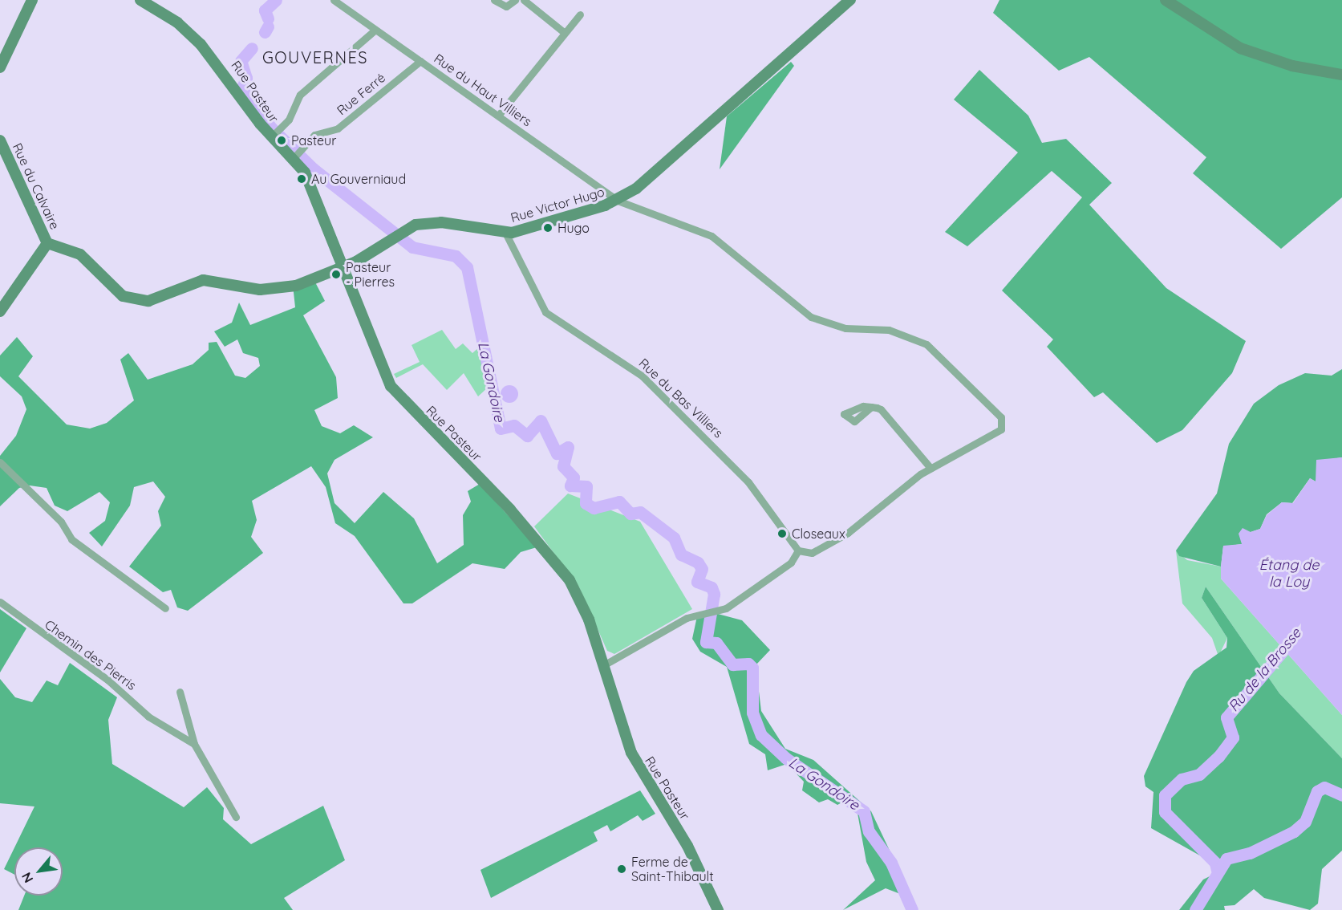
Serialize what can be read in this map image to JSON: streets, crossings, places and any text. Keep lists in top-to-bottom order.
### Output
{
  "streets": {
    "street": [
      "Rue du Haut Villiers",
      "Rue Pasteur",
      "Rue Ferré",
      "Rue du Calvaire",
      "Rue Victor Hugo",
      "Rue du Bas Villiers",
      "Chemin des Pierris"
    ]
  },
  "crossings": [
    ["Rue du Haut Villiers", "Rue Ferré"],
    ["Rue du Haut Villiers", "Rue Victor Hugo"],
    ["Rue Pasteur", "Rue Ferré"],
    ["Rue Pasteur", "Rue Victor Hugo"],
    ["Rue du Calvaire", "Rue Victor Hugo"],
    ["Rue Victor Hugo", "Rue du Bas Villiers"]
  ],
  "districts": ["GOUVERNES"],
  "water": ["La Gondoire", "Étang de la Loy", "Ru de la Brosse"],
  "places": [
    "Pasteur",
    "Au Gouverniaud",
    "Hugo",
    "Pasteur - Pierres",
    "Closeaux",
    "Ferme de Saint-Thibault"
  ],
  "north": "bottom left"
}
